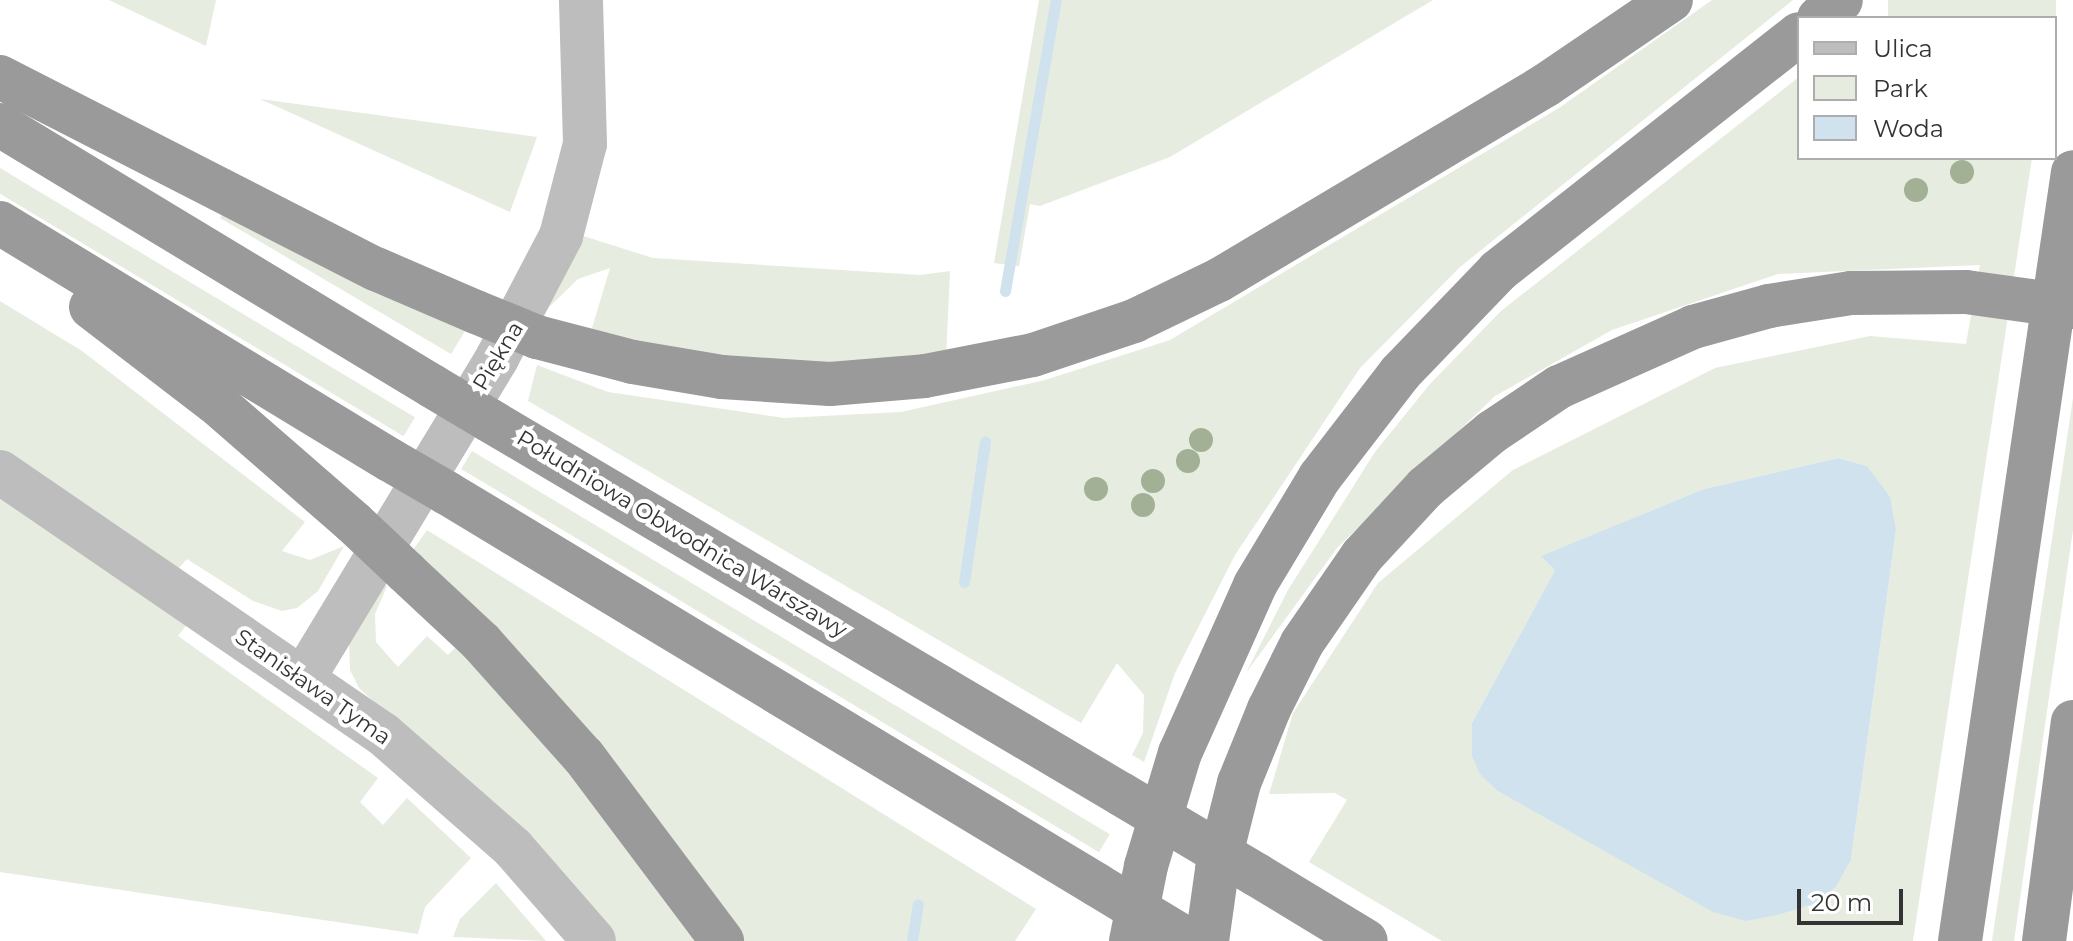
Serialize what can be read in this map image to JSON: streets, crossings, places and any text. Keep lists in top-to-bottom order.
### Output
{
  "streets": {
    "highway": ["Południowa Obwodnica Warszawy"],
    "street": ["Piękna", "Stanisława Tyma"]
  },
  "crossings": [
    ["Piękna", "Stanisława Tyma"]
  ],
  "legend": ["Ulica", "Park", "Woda"],
  "scale_bar": "20 m"
}
